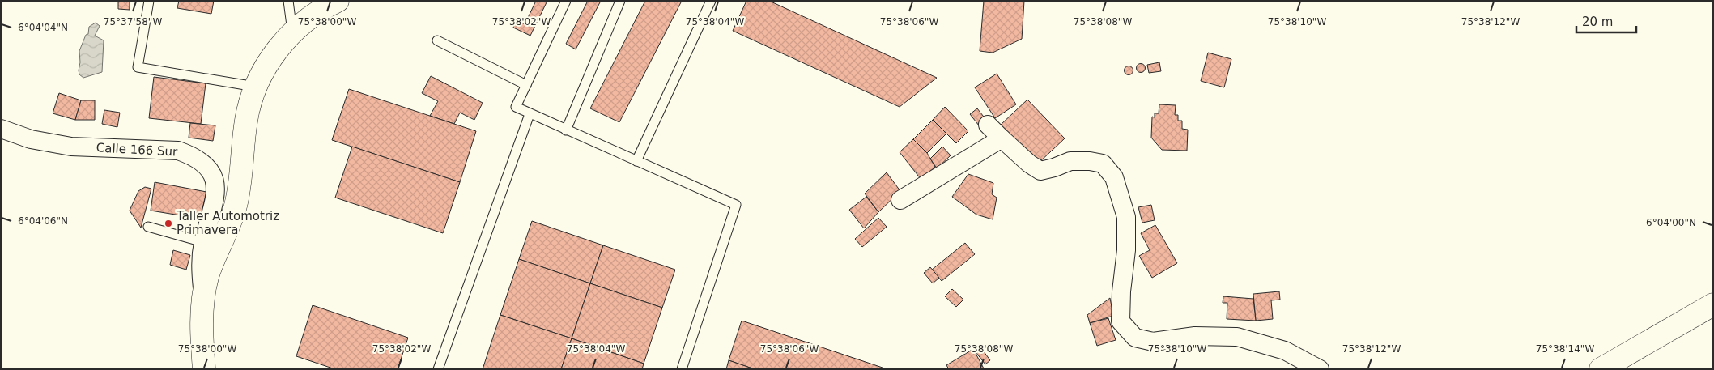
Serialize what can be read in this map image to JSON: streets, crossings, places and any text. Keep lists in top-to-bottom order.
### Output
{
  "streets": {
    "street": ["Calle 166 Sur"]
  },
  "places": ["Taller Automotriz Primavera"],
  "scale_bar": "20 m",
  "coordinates": [
    "75°37'58\"W",
    "75°38'00\"W",
    "75°38'02\"W",
    "75°38'04\"W",
    "75°38'06\"W",
    "75°38'08\"W",
    "75°38'10\"W",
    "75°38'12\"W",
    "6°04'04\"N",
    "6°04'06\"N",
    "6°04'00\"N",
    "75°38'14\"W"
  ]
}
